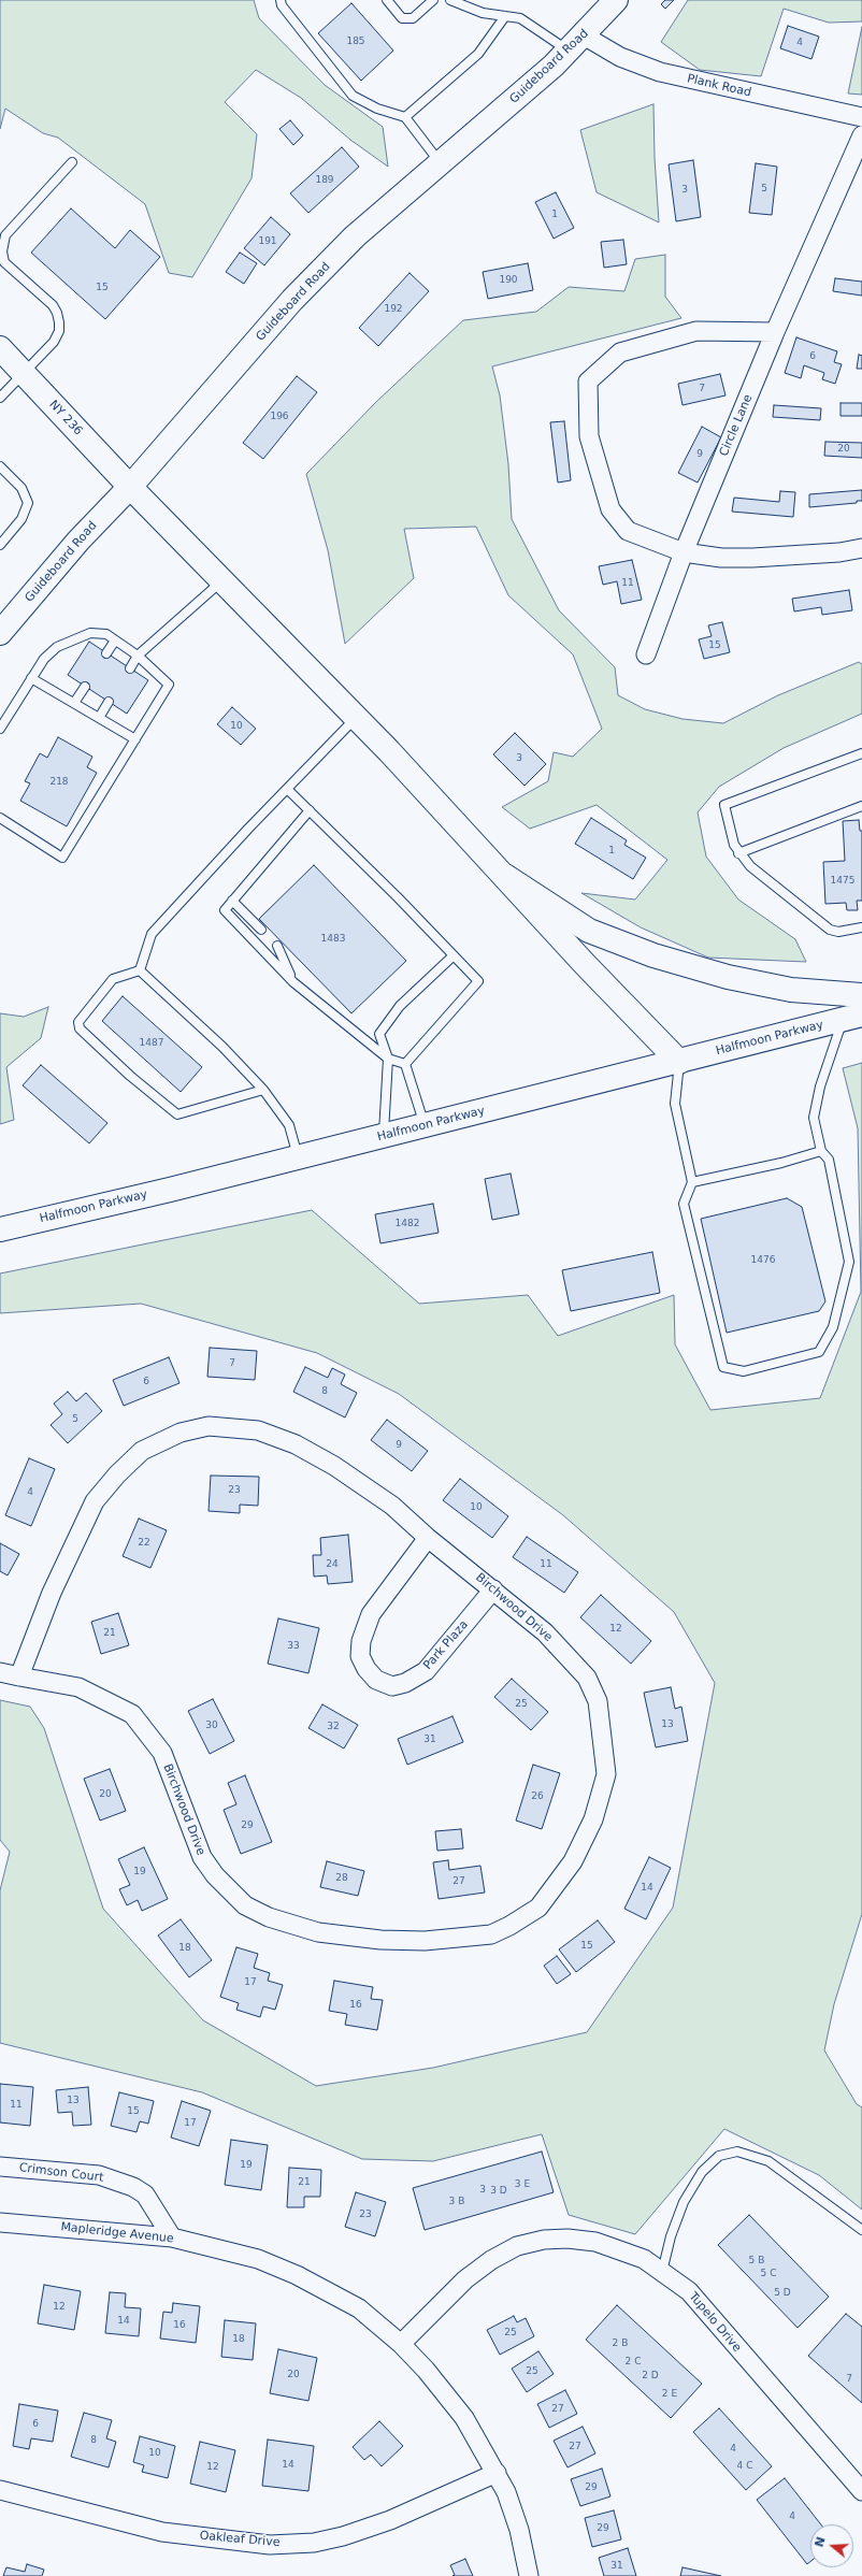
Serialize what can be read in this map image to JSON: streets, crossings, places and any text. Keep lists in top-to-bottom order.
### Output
{
  "streets": {
    "main road": ["Guideboard Road", "NY 236", "Halfmoon Parkway"],
    "street": [
      "Plank Road",
      "Circle Lane",
      "Birchwood Drive",
      "Park Plaza",
      "Crimson Court",
      "Mapleridge Avenue",
      "Tupelo Drive",
      "Oakleaf Drive"
    ]
  },
  "crossings": [
    ["Guideboard Road", "Plank Road"],
    ["Guideboard Road", "NY 236"],
    ["NY 236", "Halfmoon Parkway"],
    ["Birchwood Drive", "Park Plaza"],
    ["Crimson Court", "Mapleridge Avenue"],
    ["Mapleridge Avenue", "Tupelo Drive"],
    ["Mapleridge Avenue", "Oakleaf Drive"]
  ],
  "house_numbers": [
    "185",
    "4",
    "189",
    "5",
    "3",
    "1",
    "191",
    "190",
    "15",
    "192",
    "6",
    "7",
    "196",
    "20",
    "9",
    "11",
    "15",
    "10",
    "3",
    "218",
    "1",
    "1475",
    "1483",
    "1487",
    "1482",
    "1476",
    "7",
    "6",
    "8",
    "5",
    "9",
    "23",
    "4",
    "10",
    "22",
    "24",
    "11",
    "12",
    "21",
    "33",
    "25",
    "13",
    "30",
    "32",
    "31",
    "20",
    "26",
    "29",
    "19",
    "28",
    "27",
    "14",
    "15",
    "18",
    "17",
    "16",
    "13",
    "11",
    "15",
    "17",
    "19",
    "21",
    "3 E",
    "3",
    "3 D",
    "3 B",
    "23",
    "5 B",
    "5 C",
    "5 D",
    "12",
    "14",
    "16",
    "25",
    "18",
    "2 B",
    "2 C",
    "25",
    "20",
    "2 D",
    "7",
    "2 E",
    "27",
    "6",
    "8",
    "27",
    "4",
    "10",
    "14",
    "4 C",
    "12",
    "29",
    "4",
    "29",
    "31"
  ],
  "north": "left"
}
